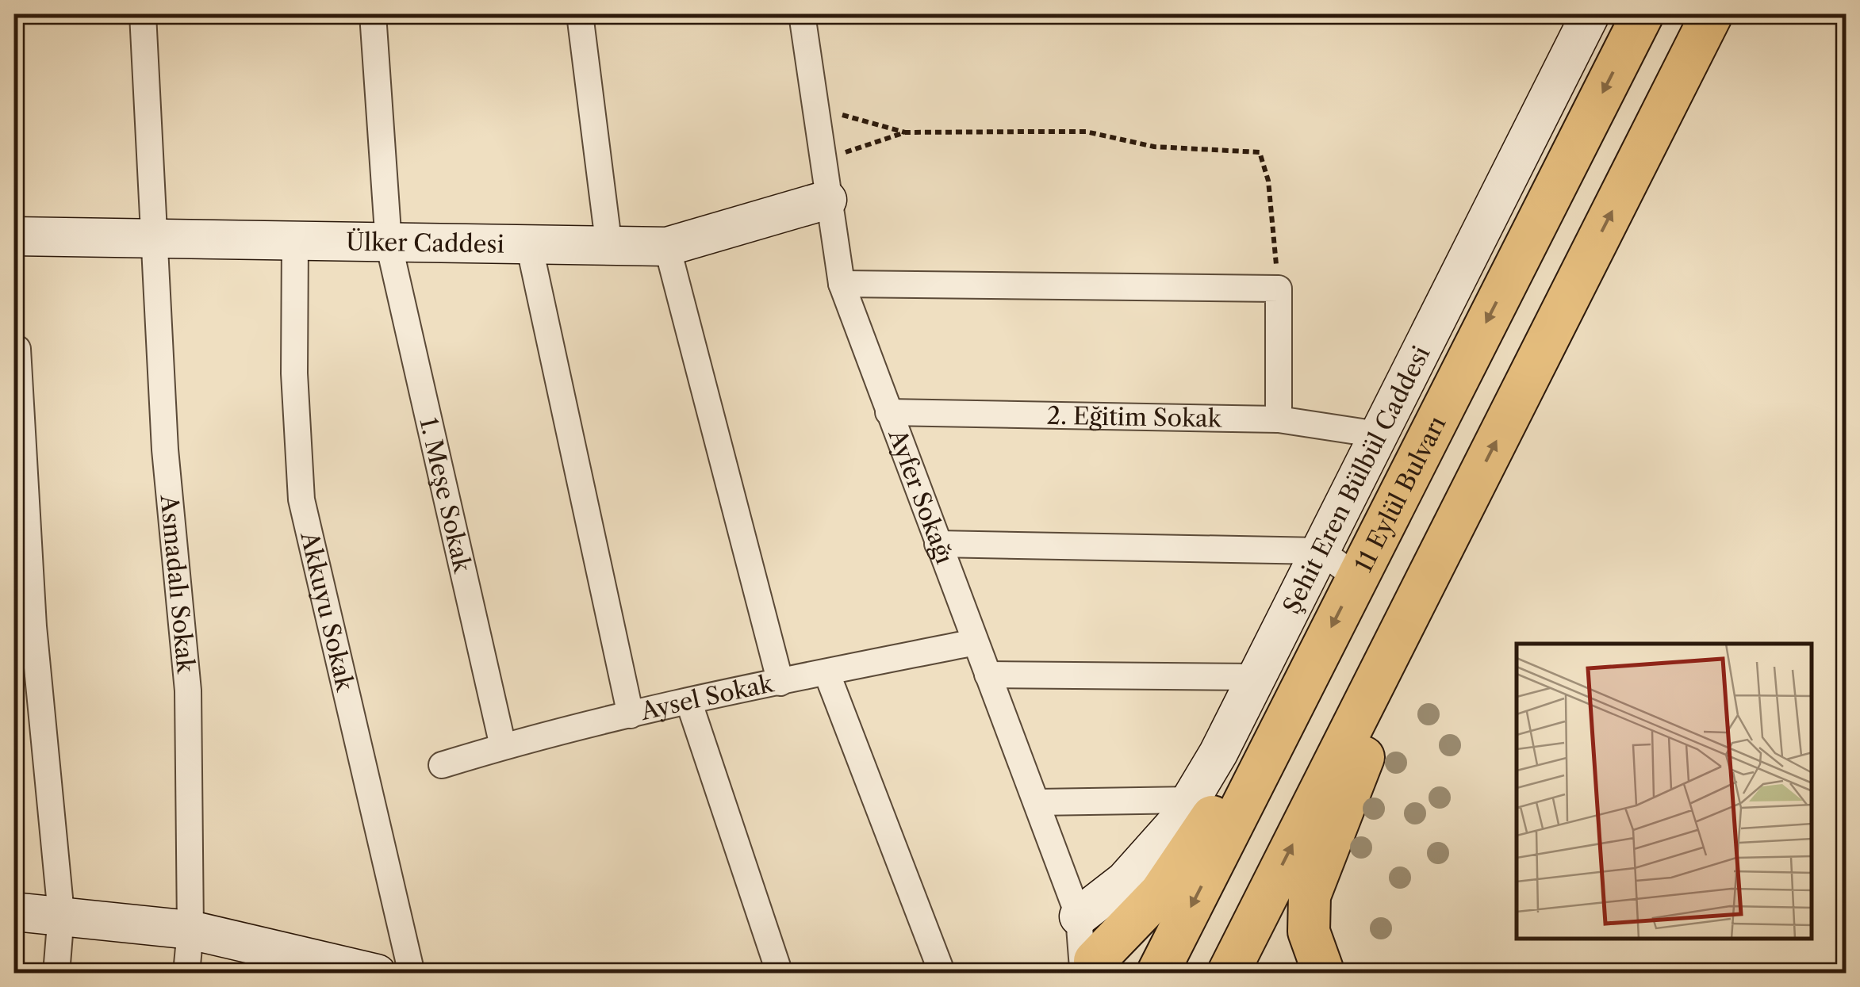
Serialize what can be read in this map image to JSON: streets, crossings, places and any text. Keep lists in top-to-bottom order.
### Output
{
  "streets": {
    "main road": ["Ülker Caddesi", "Şehit Eren Bülbül Caddesi", "11 Eylül Bulvarı"],
    "street": [
      "2. Eğitim Sokak",
      "1. Meşe Sokak",
      "Ayfer Sokağı",
      "Asmadalı Sokak",
      "Akkuyu Sokak",
      "Aysel Sokak"
    ]
  },
  "crossings": [
    ["Ülker Caddesi", "1. Meşe Sokak"],
    ["Ülker Caddesi", "Ayfer Sokağı"],
    ["Ülker Caddesi", "Asmadalı Sokak"],
    ["Ülker Caddesi", "Akkuyu Sokak"],
    ["2. Eğitim Sokak", "Şehit Eren Bülbül Caddesi"],
    ["2. Eğitim Sokak", "Ayfer Sokağı"],
    ["Şehit Eren Bülbül Caddesi", "Ayfer Sokağı"],
    ["1. Meşe Sokak", "Aysel Sokak"],
    ["Ayfer Sokağı", "Aysel Sokak"]
  ]
}
